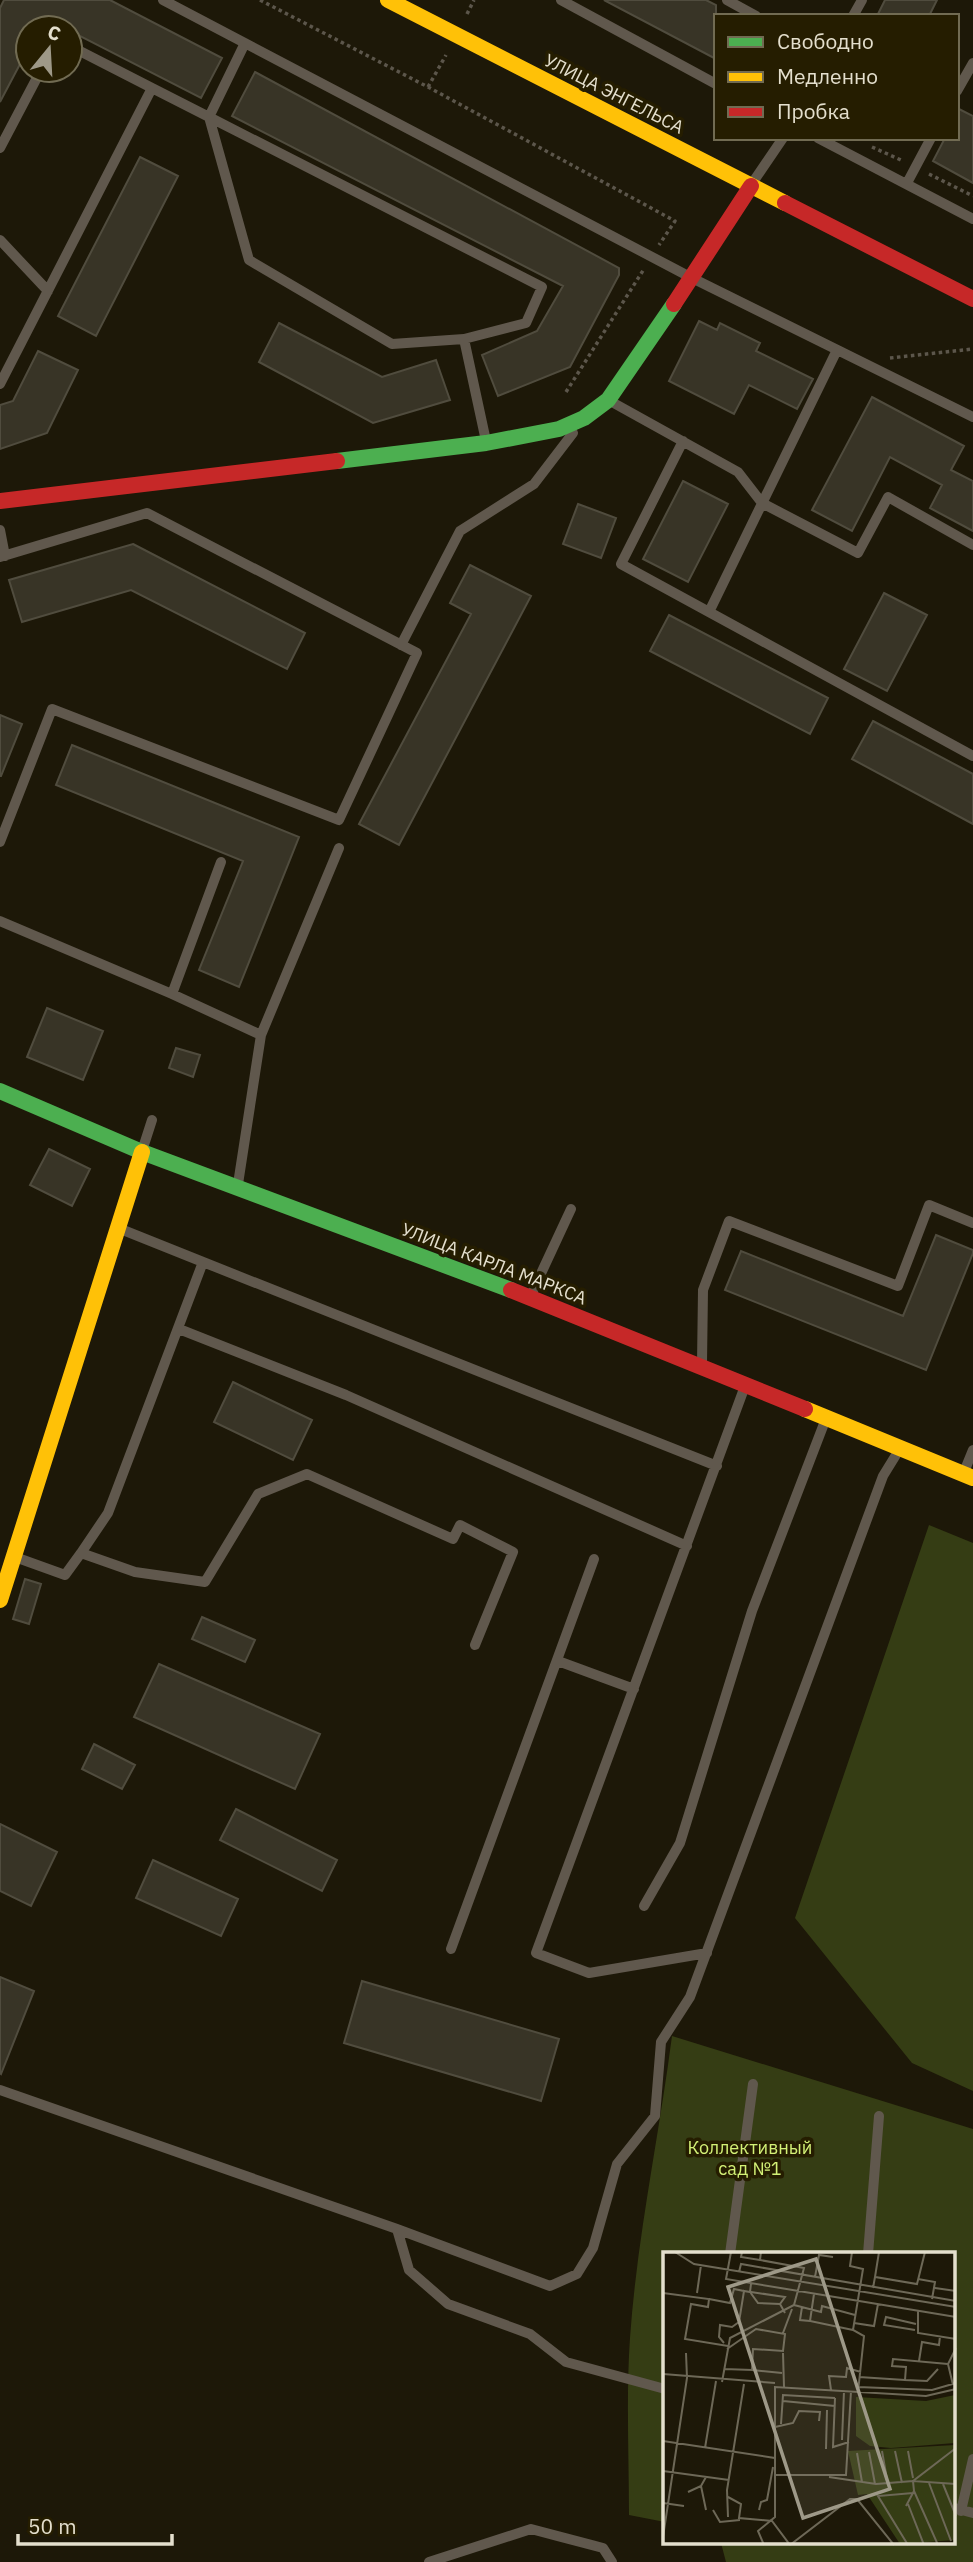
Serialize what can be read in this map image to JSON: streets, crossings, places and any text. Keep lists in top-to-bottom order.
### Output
{
  "streets": {
    "street": ["УЛИЦА ЭНГЕЛЬСА", "УЛИЦА КАРЛА МАРКСА"]
  },
  "parks": ["Коллективный сад №1"],
  "legend": ["Свободно", "Медленно", "Пробка"],
  "scale_bar": "50 m",
  "north": "top"
}
